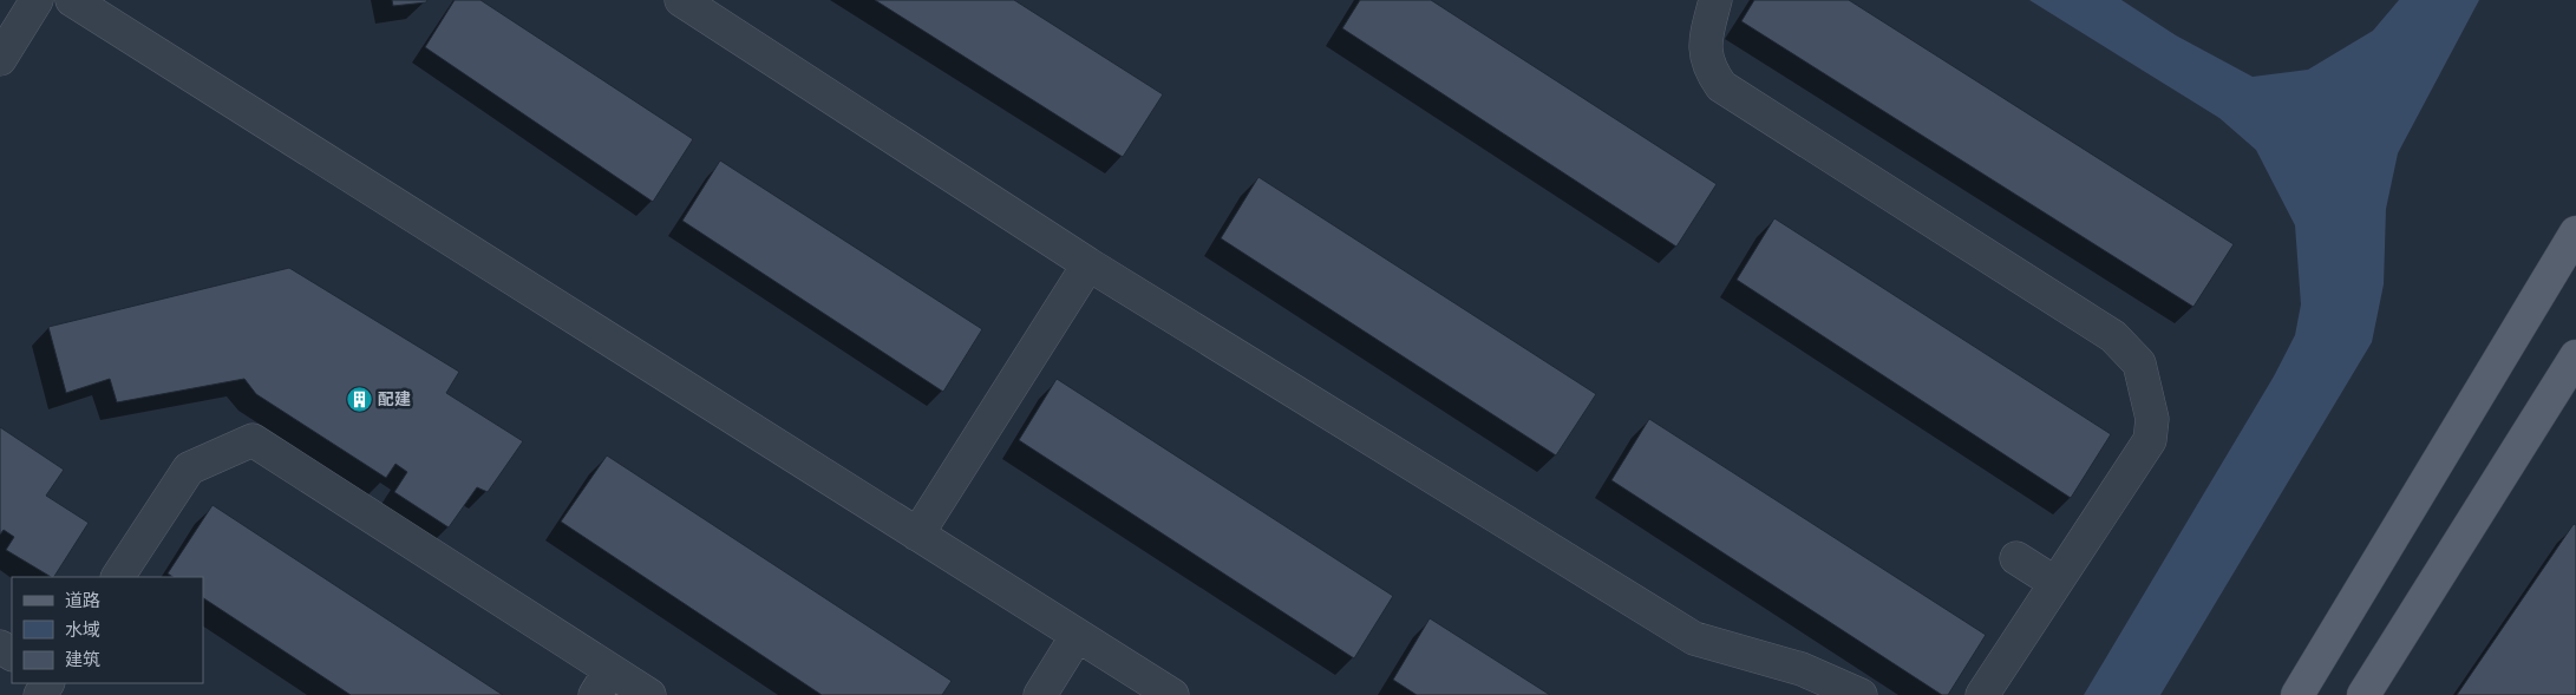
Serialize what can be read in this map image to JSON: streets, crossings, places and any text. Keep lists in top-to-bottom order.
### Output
{
  "places": {
    "building": ["配建"]
  },
  "legend": ["道路", "水域", "建筑"]
}
